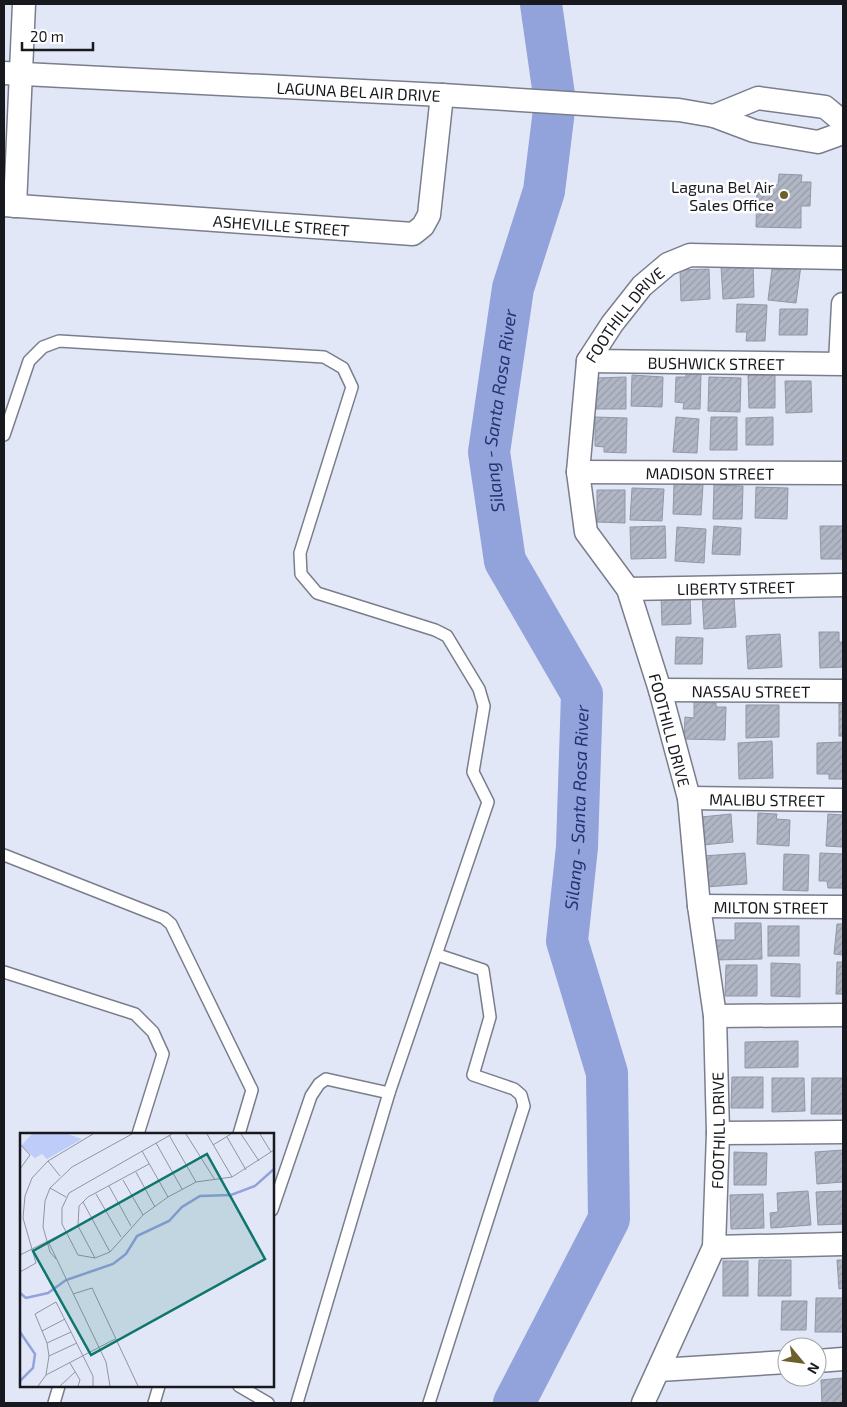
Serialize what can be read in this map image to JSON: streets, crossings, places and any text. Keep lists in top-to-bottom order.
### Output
{
  "streets": {
    "street": [
      "LAGUNA BEL AIR DRIVE",
      "ASHEVILLE STREET",
      "FOOTHILL DRIVE",
      "BUSHWICK STREET",
      "MADISON STREET",
      "LIBERTY STREET",
      "NASSAU STREET",
      "MALIBU STREET",
      "MILTON STREET"
    ]
  },
  "crossings": [
    ["LAGUNA BEL AIR DRIVE", "ASHEVILLE STREET"],
    ["FOOTHILL DRIVE", "BUSHWICK STREET"],
    ["FOOTHILL DRIVE", "MADISON STREET"],
    ["FOOTHILL DRIVE", "LIBERTY STREET"],
    ["FOOTHILL DRIVE", "NASSAU STREET"],
    ["FOOTHILL DRIVE", "MALIBU STREET"],
    ["FOOTHILL DRIVE", "MILTON STREET"]
  ],
  "water": ["Silang - Santa Rosa River"],
  "places": ["Laguna Bel Air Sales Office"],
  "scale_bar": "20 m",
  "north": "bottom right"
}
